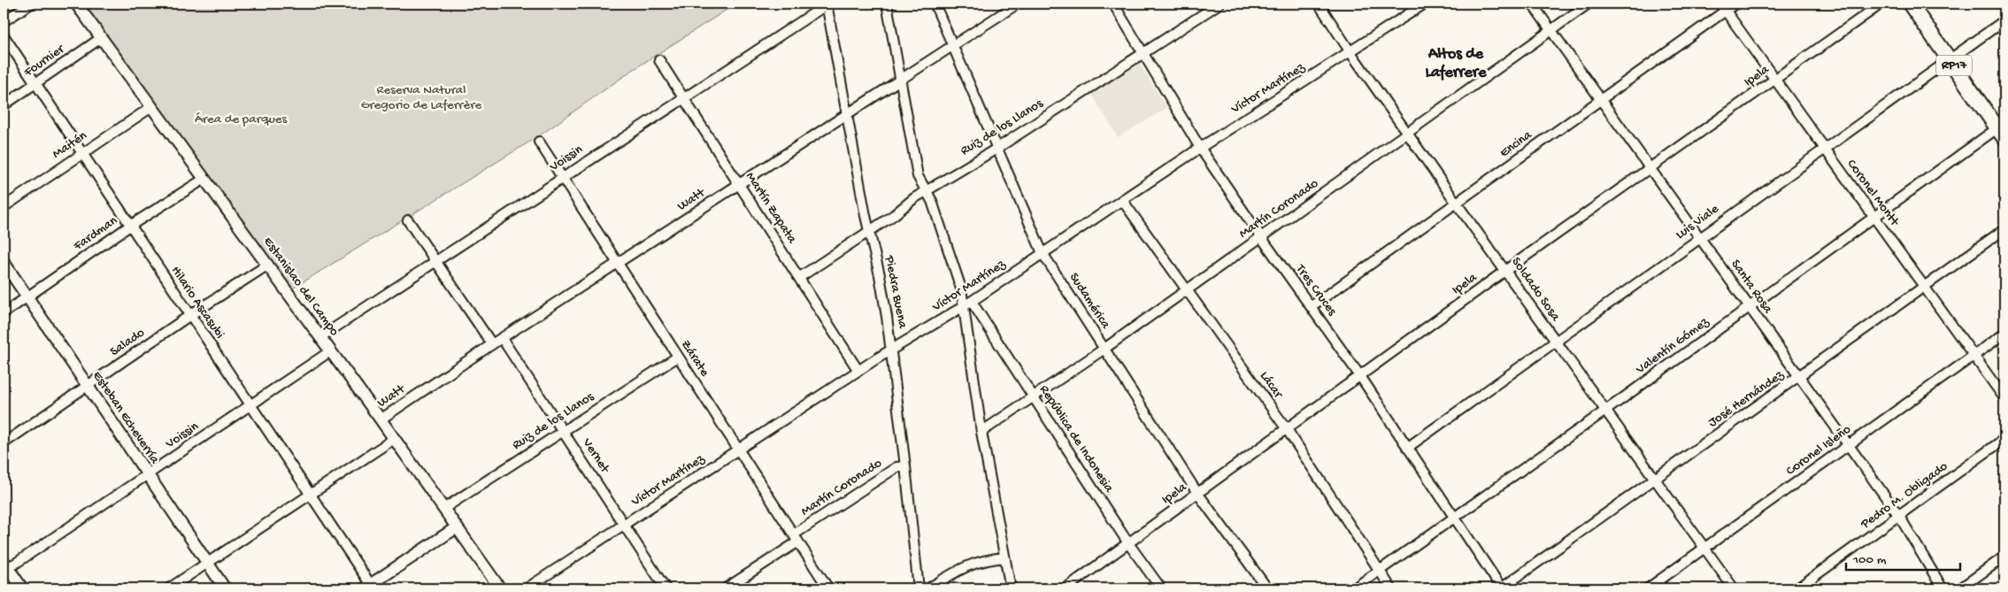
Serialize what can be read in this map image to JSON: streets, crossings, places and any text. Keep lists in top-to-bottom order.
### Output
{
  "streets": {
    "main road": ["RP17"],
    "street": [
      "Fournier",
      "Ipela",
      "Víctor Martínez",
      "Ruiz de los Llanos",
      "Encina",
      "Maitén",
      "Voissin",
      "Coronel Montt",
      "Watt",
      "Martín Zapata",
      "Martín Coronado",
      "Luis Viale",
      "Fardman",
      "Estanislao del Campo",
      "Santa Rosa",
      "Soldado Sosa",
      "Tres Cruces",
      "Piedra Buena",
      "Sudamérica",
      "Hilario Ascasubi",
      "Salado",
      "Valentín Gómez",
      "Zárate",
      "Lácar",
      "José Hernández",
      "Esteban Echeverría",
      "República de Indonesia",
      "Coronel Isleño",
      "Vernet",
      "Pedro M. Obligado"
    ]
  },
  "crossings": [
    ["Fournier", "Estanislao del Campo"],
    ["Fournier", "Hilario Ascasubi"],
    ["RP17", "Luis Viale"],
    ["RP17", "Valentín Gómez"],
    ["Ipela", "Coronel Montt"],
    ["Ipela", "Santa Rosa"],
    ["Ipela", "Soldado Sosa"],
    ["Ipela", "Tres Cruces"],
    ["Ipela", "Sudamérica"],
    ["Ipela", "Lácar"],
    ["Ipela", "República de Indonesia"],
    ["Víctor Martínez", "Martín Zapata"],
    ["Víctor Martínez", "Soldado Sosa"],
    ["Víctor Martínez", "Tres Cruces"],
    ["Víctor Martínez", "Piedra Buena"],
    ["Víctor Martínez", "Sudamérica"],
    ["Víctor Martínez", "Zárate"],
    ["Víctor Martínez", "Lácar"],
    ["Víctor Martínez", "República de Indonesia"],
    ["Víctor Martínez", "Vernet"],
    ["Ruiz de los Llanos", "Martín Zapata"],
    ["Ruiz de los Llanos", "Estanislao del Campo"],
    ["Ruiz de los Llanos", "Tres Cruces"],
    ["Ruiz de los Llanos", "Piedra Buena"],
    ["Ruiz de los Llanos", "Sudamérica"],
    ["Ruiz de los Llanos", "Zárate"],
    ["Ruiz de los Llanos", "Vernet"],
    ["Encina", "Coronel Montt"],
    ["Encina", "Santa Rosa"],
    ["Encina", "Soldado Sosa"],
    ["Encina", "Tres Cruces"],
    ["Maitén", "Estanislao del Campo"],
    ["Maitén", "Hilario Ascasubi"],
    ["Voissin", "Martín Zapata"],
    ["Voissin", "Estanislao del Campo"],
    ["Voissin", "Piedra Buena"],
    ["Voissin", "Hilario Ascasubi"],
    ["Voissin", "Zárate"],
    ["Voissin", "Esteban Echeverría"],
    ["Coronel Montt", "Luis Viale"],
    ["Coronel Montt", "Valentín Gómez"],
    ["Coronel Montt", "José Hernández"],
    ["Coronel Montt", "Coronel Isleño"],
    ["Watt", "Martín Zapata"],
    ["Watt", "Estanislao del Campo"],
    ["Watt", "Piedra Buena"],
    ["Watt", "Sudamérica"],
    ["Watt", "Zárate"],
    ["Watt", "Vernet"],
    ["Martín Coronado", "Santa Rosa"],
    ["Martín Coronado", "Soldado Sosa"],
    ["Martín Coronado", "Tres Cruces"],
    ["Martín Coronado", "Piedra Buena"],
    ["Martín Coronado", "Sudamérica"],
    ["Martín Coronado", "Zárate"],
    ["Martín Coronado", "Lácar"],
    ["Martín Coronado", "República de Indonesia"],
    ["Luis Viale", "Santa Rosa"],
    ["Luis Viale", "Soldado Sosa"],
    ["Luis Viale", "Tres Cruces"],
    ["Fardman", "Estanislao del Campo"],
    ["Fardman", "Hilario Ascasubi"],
    ["Fardman", "Esteban Echeverría"],
    ["Estanislao del Campo", "Salado"],
    ["Santa Rosa", "Valentín Gómez"],
    ["Santa Rosa", "José Hernández"],
    ["Santa Rosa", "Coronel Isleño"],
    ["Santa Rosa", "Pedro M. Obligado"],
    ["Soldado Sosa", "Valentín Gómez"],
    ["Soldado Sosa", "José Hernández"],
    ["Soldado Sosa", "Coronel Isleño"],
    ["Tres Cruces", "Valentín Gómez"],
    ["Tres Cruces", "José Hernández"],
    ["Hilario Ascasubi", "Salado"],
    ["Salado", "Esteban Echeverría"],
    ["Valentín Gómez", "Lácar"]
  ],
  "districts": ["Altos de Laferrere"],
  "parks": ["Reserva Natural Gregorio de Laferrère", "Área de parques"],
  "scale_bar": "100 m"
}
